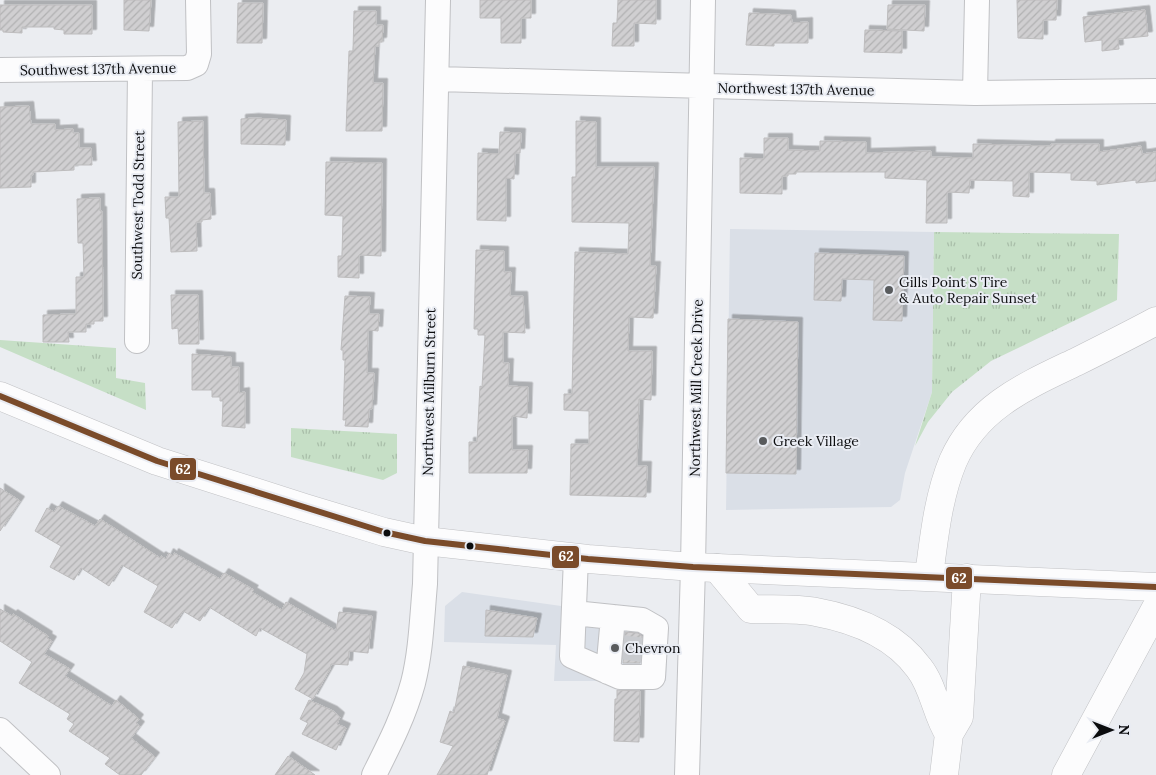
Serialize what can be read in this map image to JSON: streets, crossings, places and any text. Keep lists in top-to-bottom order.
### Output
{
  "streets": {
    "street": [
      "Southwest 137th Avenue",
      "Northwest 137th Avenue",
      "Southwest Todd Street",
      "Northwest Mill Creek Drive",
      "Northwest Milburn Street"
    ]
  },
  "crossings": [
    ["Southwest 137th Avenue", "Southwest Todd Street"],
    ["Northwest 137th Avenue", "Northwest Mill Creek Drive"],
    ["Northwest 137th Avenue", "Northwest Milburn Street"]
  ],
  "places": ["Gills Point S Tire & Auto Repair Sunset", "Greek Village", "Chevron"],
  "lines": ["transit line 62"],
  "north": "right"
}
